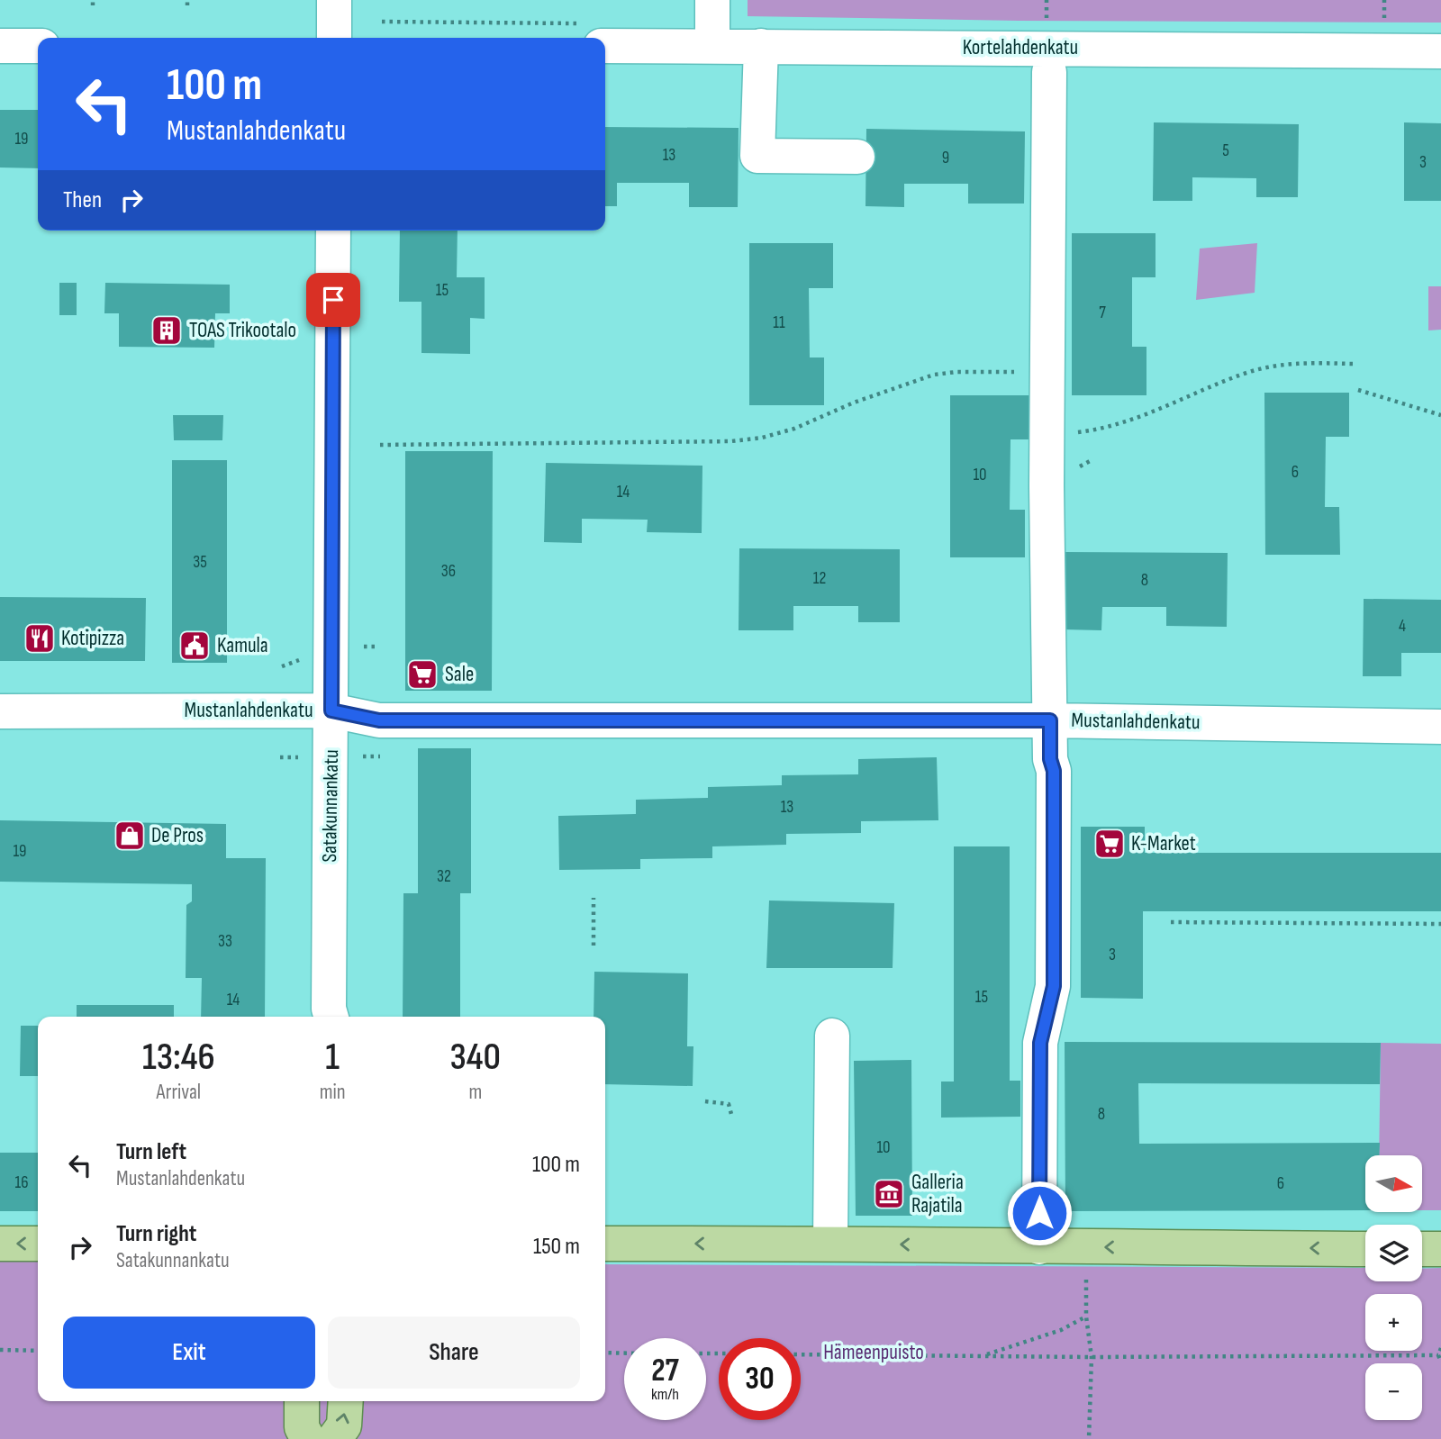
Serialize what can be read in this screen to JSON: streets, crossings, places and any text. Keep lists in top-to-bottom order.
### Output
{
  "streets": {
    "street": ["Kortelahdenkatu", "Mustanlahdenkatu", "Satakunnankatu"]
  },
  "crossings": [
    ["Mustanlahdenkatu", "Satakunnankatu"]
  ],
  "parks": ["Hämeenpuisto"],
  "places": {
    "building": ["TOAS Trikootalo"],
    "restaurant": ["Kotipizza"],
    "public building": ["Kamula"],
    "supermarket": ["Sale", "K-Market"],
    "shop": ["De Pros"],
    "museum": ["Galleria Rajatila"]
  },
  "house_numbers": [
    "19",
    "5",
    "13",
    "9",
    "3",
    "15",
    "7",
    "11",
    "6",
    "10",
    "14",
    "35",
    "36",
    "12",
    "8",
    "4",
    "13",
    "19",
    "32",
    "33",
    "3",
    "15",
    "14",
    "8",
    "10",
    "16",
    "6"
  ],
  "north": "right",
  "page": {
    "turn": ["100 m", "Mustanlahdenkatu"],
    "then": "Then",
    "eta": [
      "13:46",
      "Arrival",
      "1",
      "min",
      "340",
      "m"
    ],
    "list": [
      {
        "name": "Turn left",
        "note": "Mustanlahdenkatu",
        "value": "100 m"
      },
      {
        "name": "Turn right",
        "note": "Satakunnankatu",
        "value": "150 m"
      }
    ],
    "map_buttons": ["+", "−"],
    "buttons": ["Exit", "Share"],
    "speed": "27 km/h",
    "limit": "30"
  }
}
